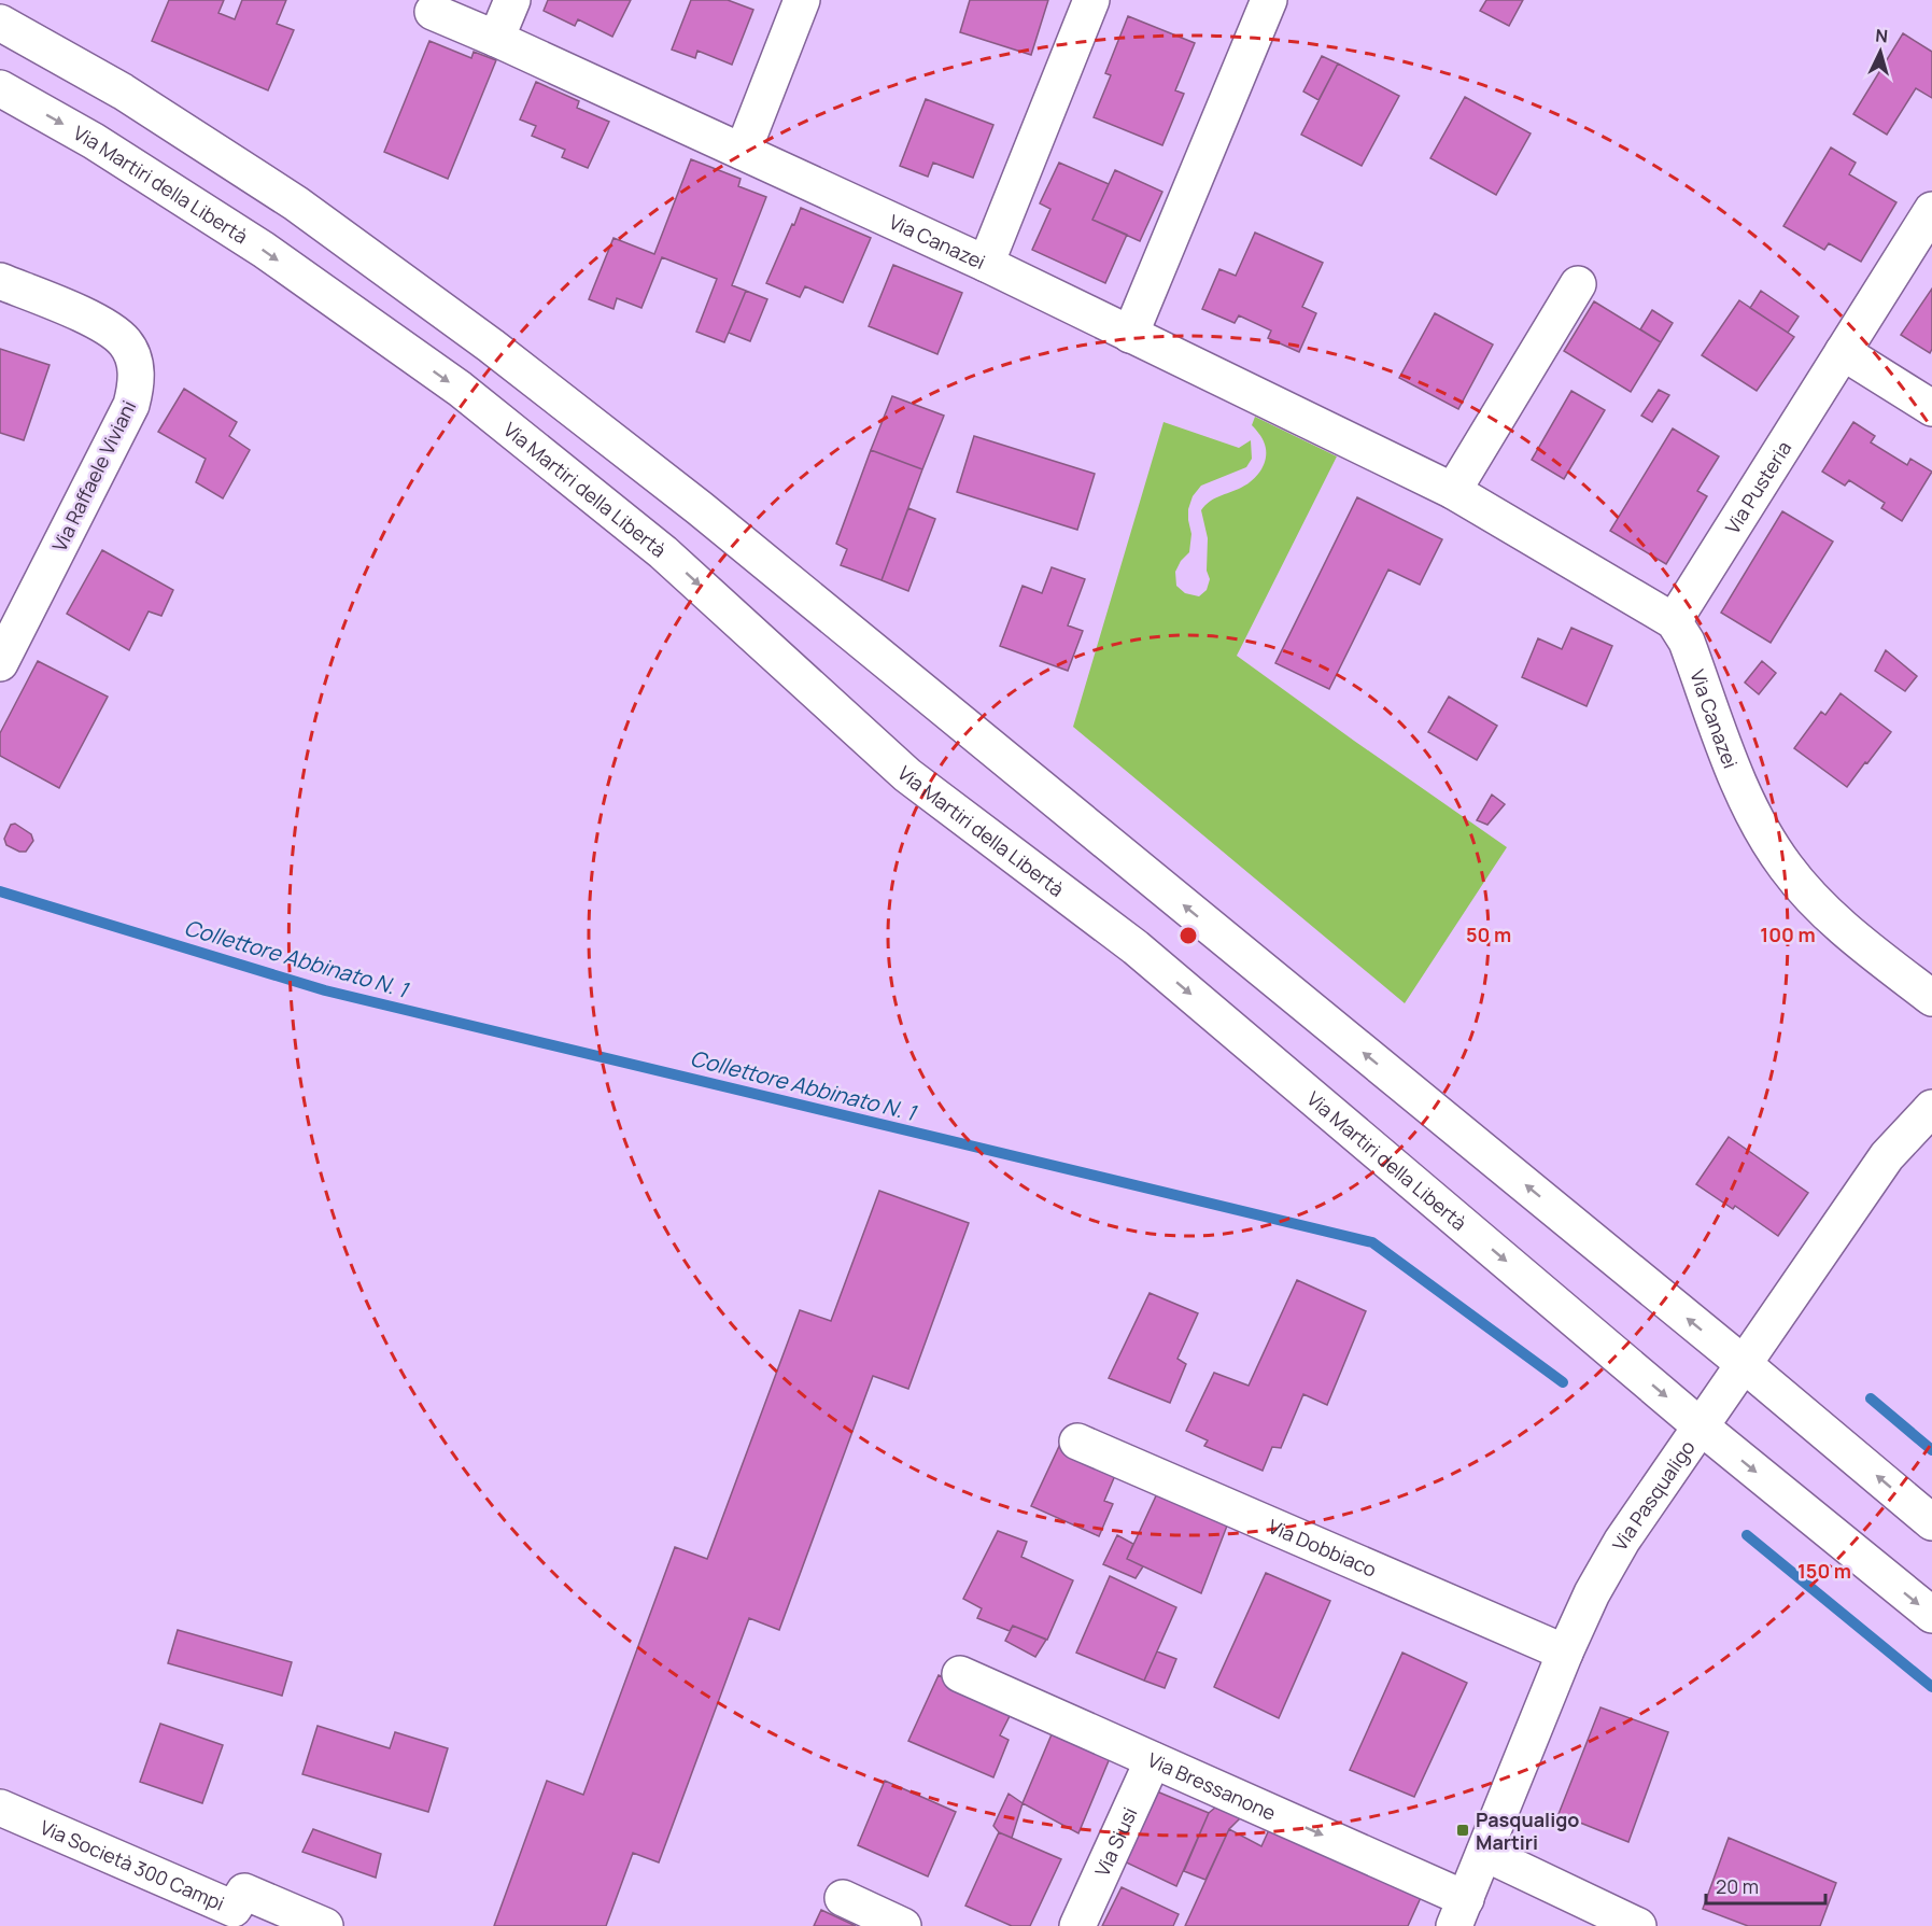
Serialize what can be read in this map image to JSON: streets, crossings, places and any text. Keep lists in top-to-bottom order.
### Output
{
  "streets": {
    "street": [
      "Via Martiri della Libertà",
      "Via Canazei",
      "Via Raffaele Viviani",
      "Via Pusteria",
      "Via Pasqualigo",
      "Via Dobbiaco",
      "Via Bressanone",
      "Via Siusi",
      "Via Società 300 Campi"
    ]
  },
  "crossings": [
    ["Via Martiri della Libertà", "Via Pasqualigo"],
    ["Via Canazei", "Via Pusteria"],
    ["Via Pasqualigo", "Via Dobbiaco"],
    ["Via Pasqualigo", "Via Bressanone"],
    ["Via Bressanone", "Via Siusi"]
  ],
  "one_way": ["Via Bressanone"],
  "water": ["Collettore Abbinato N. 1"],
  "places": {
    "transit": ["Pasqualigo Martiri"]
  },
  "scale_bar": "20 m",
  "north": "top",
  "rings": ["50 m", "100 m", "150 m"]
}
